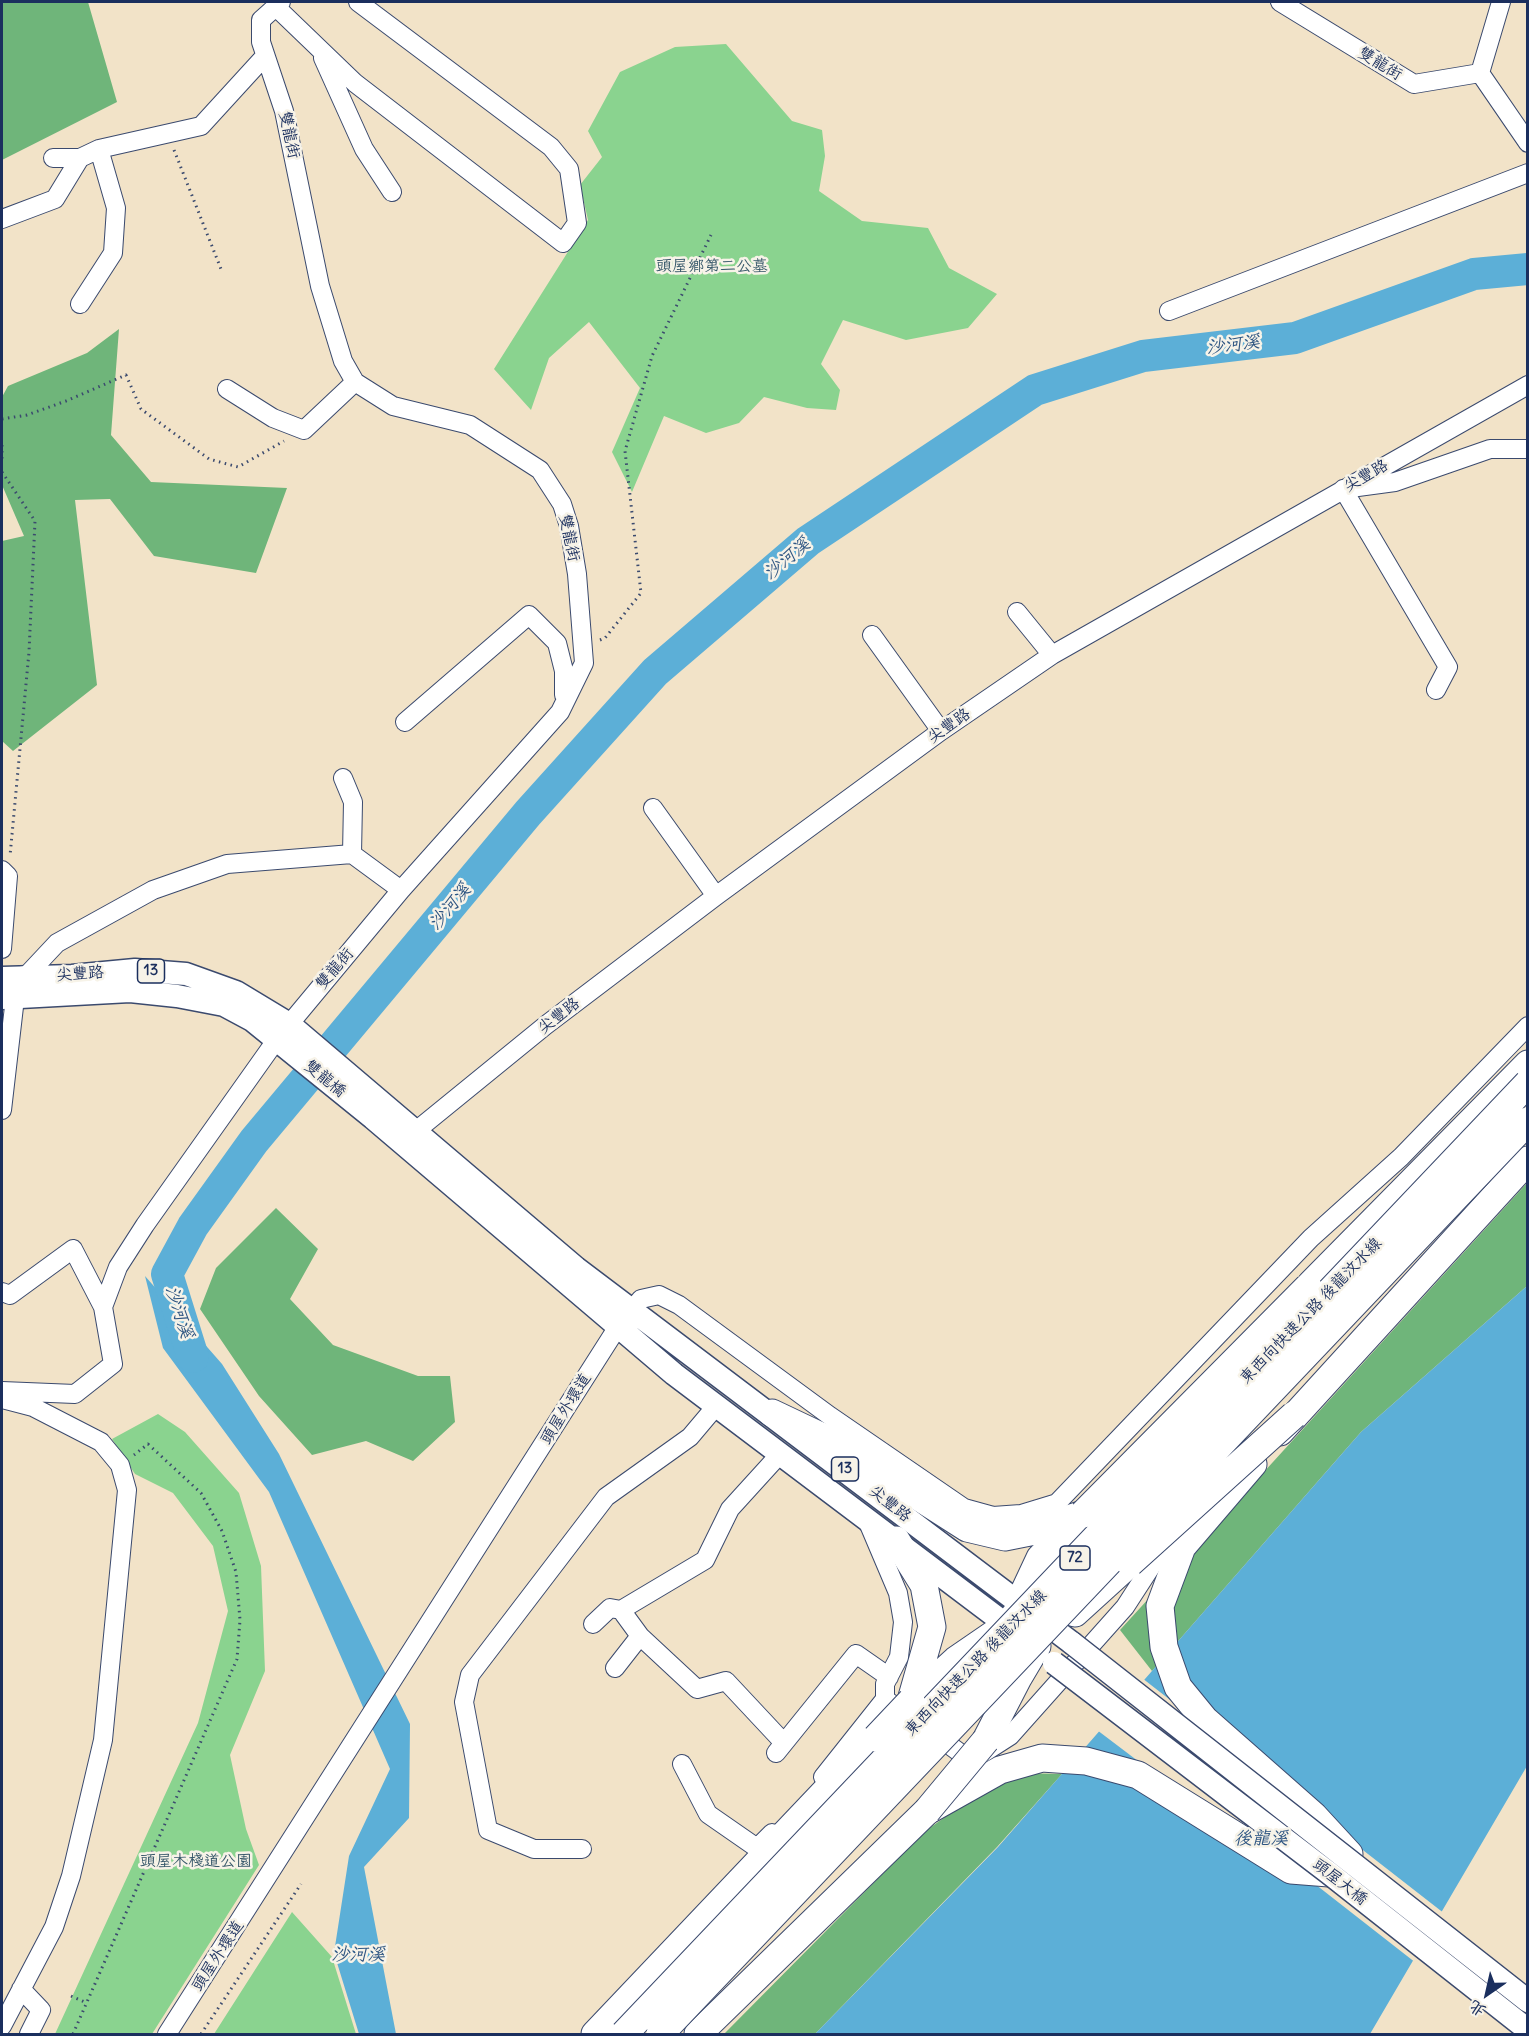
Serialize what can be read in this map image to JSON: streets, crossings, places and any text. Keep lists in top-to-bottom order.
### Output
{
  "streets": {
    "highway": ["東西向快速公路 後龍汶水線", "72"],
    "main road": [
      "尖豐路",
      "13",
      "雙龍橋",
      "頭屋大橋"
    ],
    "street": ["雙龍街", "頭屋外環道"]
  },
  "crossings": [
    ["雙龍街", "尖豐路"],
    ["雙龍街", "雙龍橋"],
    ["尖豐路", "雙龍橋"],
    ["尖豐路", "頭屋外環道"],
    ["尖豐路", "頭屋大橋"]
  ],
  "water": ["沙河溪", "後龍溪"],
  "parks": ["頭屋鄉第二公墓", "頭屋木棧道公園"],
  "north": "bottom left"
}
